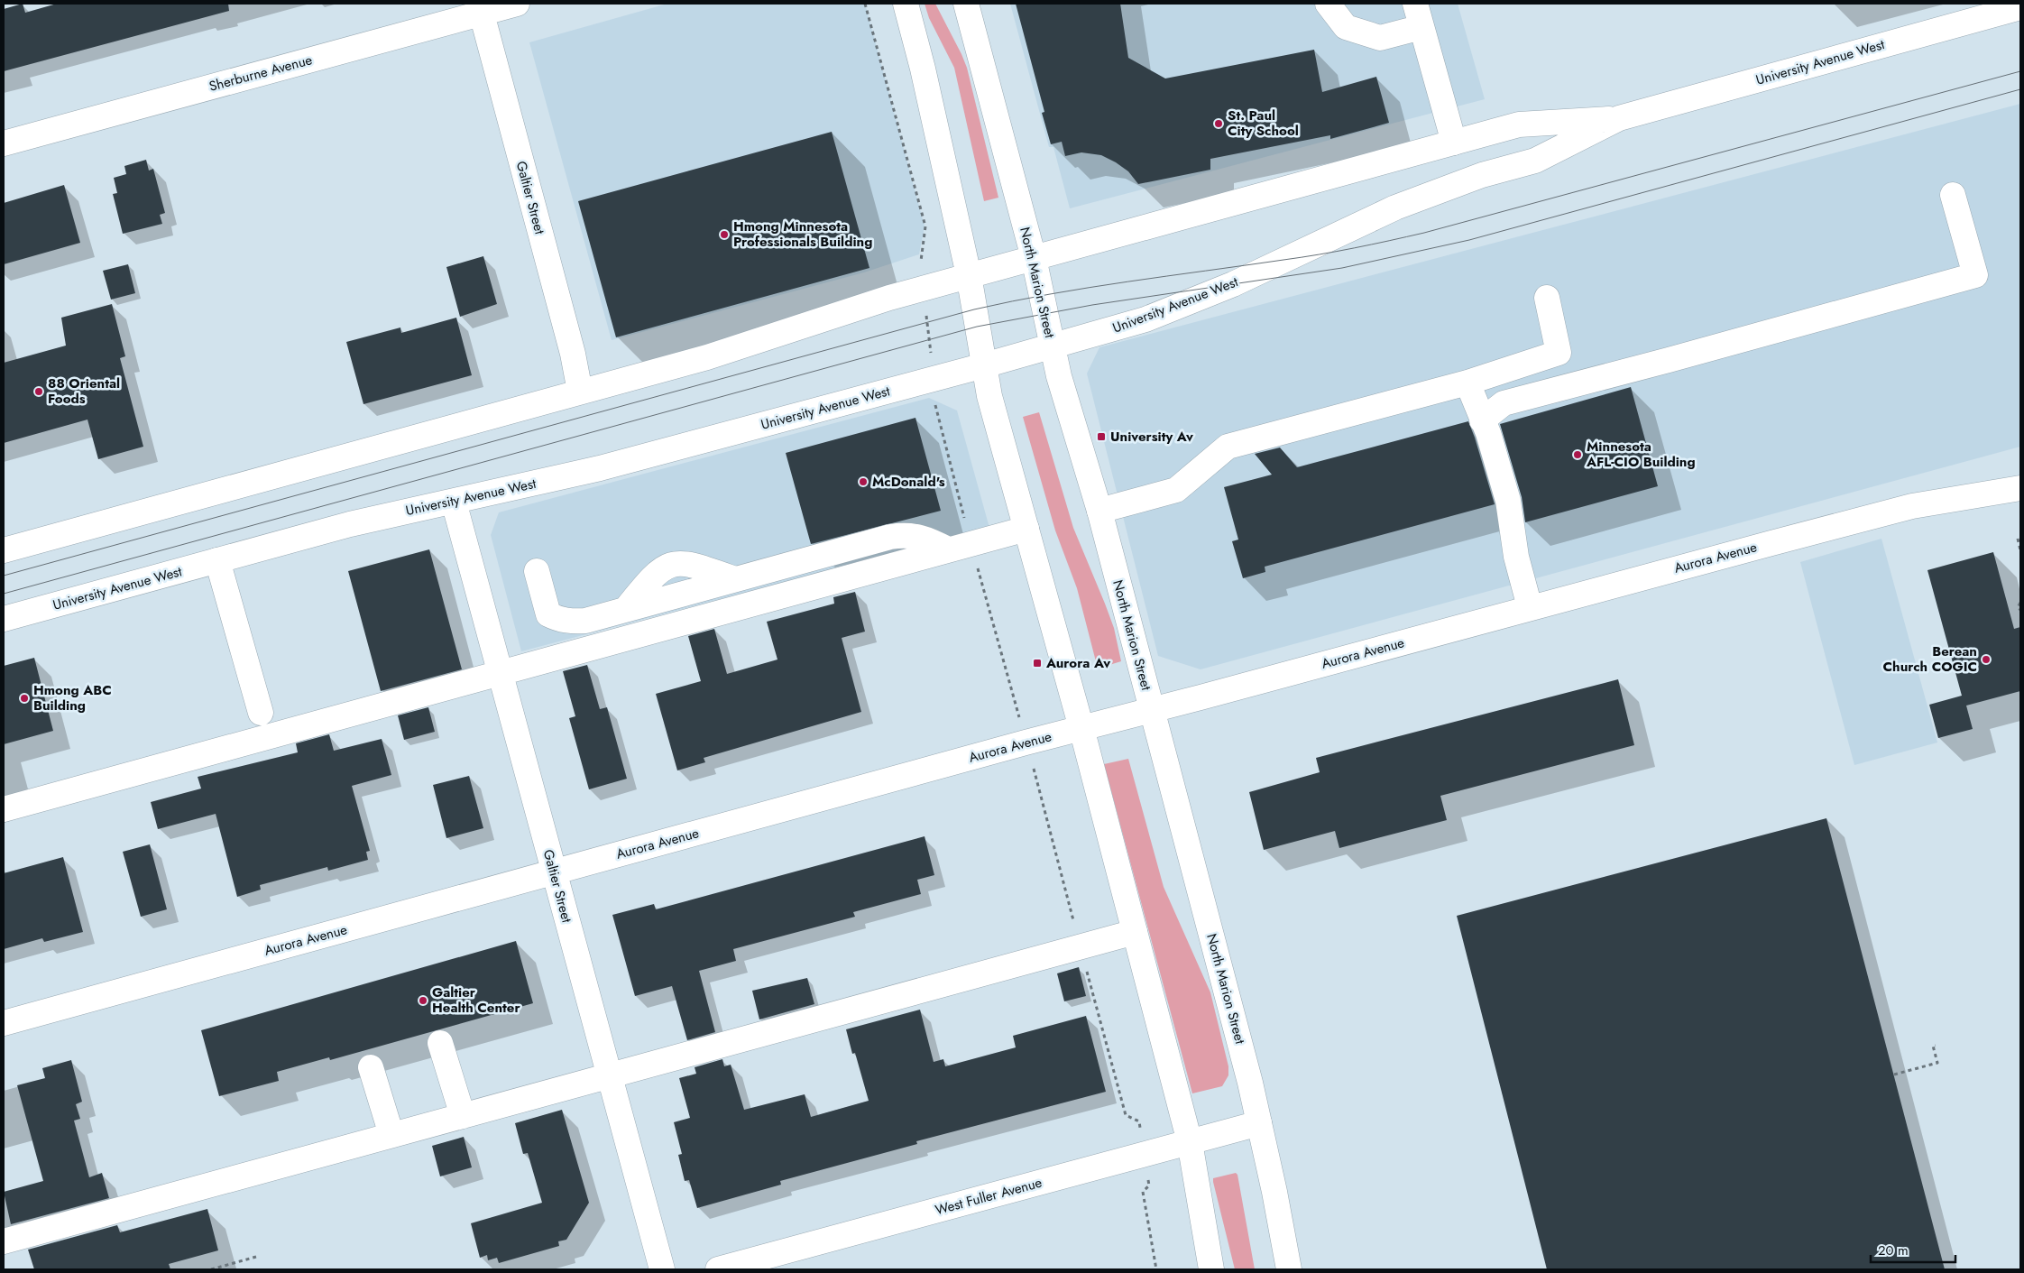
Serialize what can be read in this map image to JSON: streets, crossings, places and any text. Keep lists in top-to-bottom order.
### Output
{
  "streets": {
    "main road": [
      "University Avenue West",
      "Sherburne Avenue",
      "Galtier Street",
      "North Marion Street",
      "Aurora Avenue",
      "West Fuller Avenue"
    ]
  },
  "crossings": [
    ["University Avenue West", "Galtier Street"],
    ["University Avenue West", "North Marion Street"],
    ["Sherburne Avenue", "Galtier Street"],
    ["Galtier Street", "Aurora Avenue"],
    ["North Marion Street", "Aurora Avenue"],
    ["North Marion Street", "West Fuller Avenue"]
  ],
  "places": {
    "other": [
      "St. Paul City School",
      "Hmong Minnesota Professionals Building",
      "88 Oriental Foods",
      "Minnesota AFL-CIO Building",
      "McDonald's",
      "Berean Church COGIC",
      "Hmong ABC Building",
      "Galtier Health Center"
    ],
    "transit": ["University Av", "Aurora Av"]
  },
  "scale_bar": "20 m"
}
